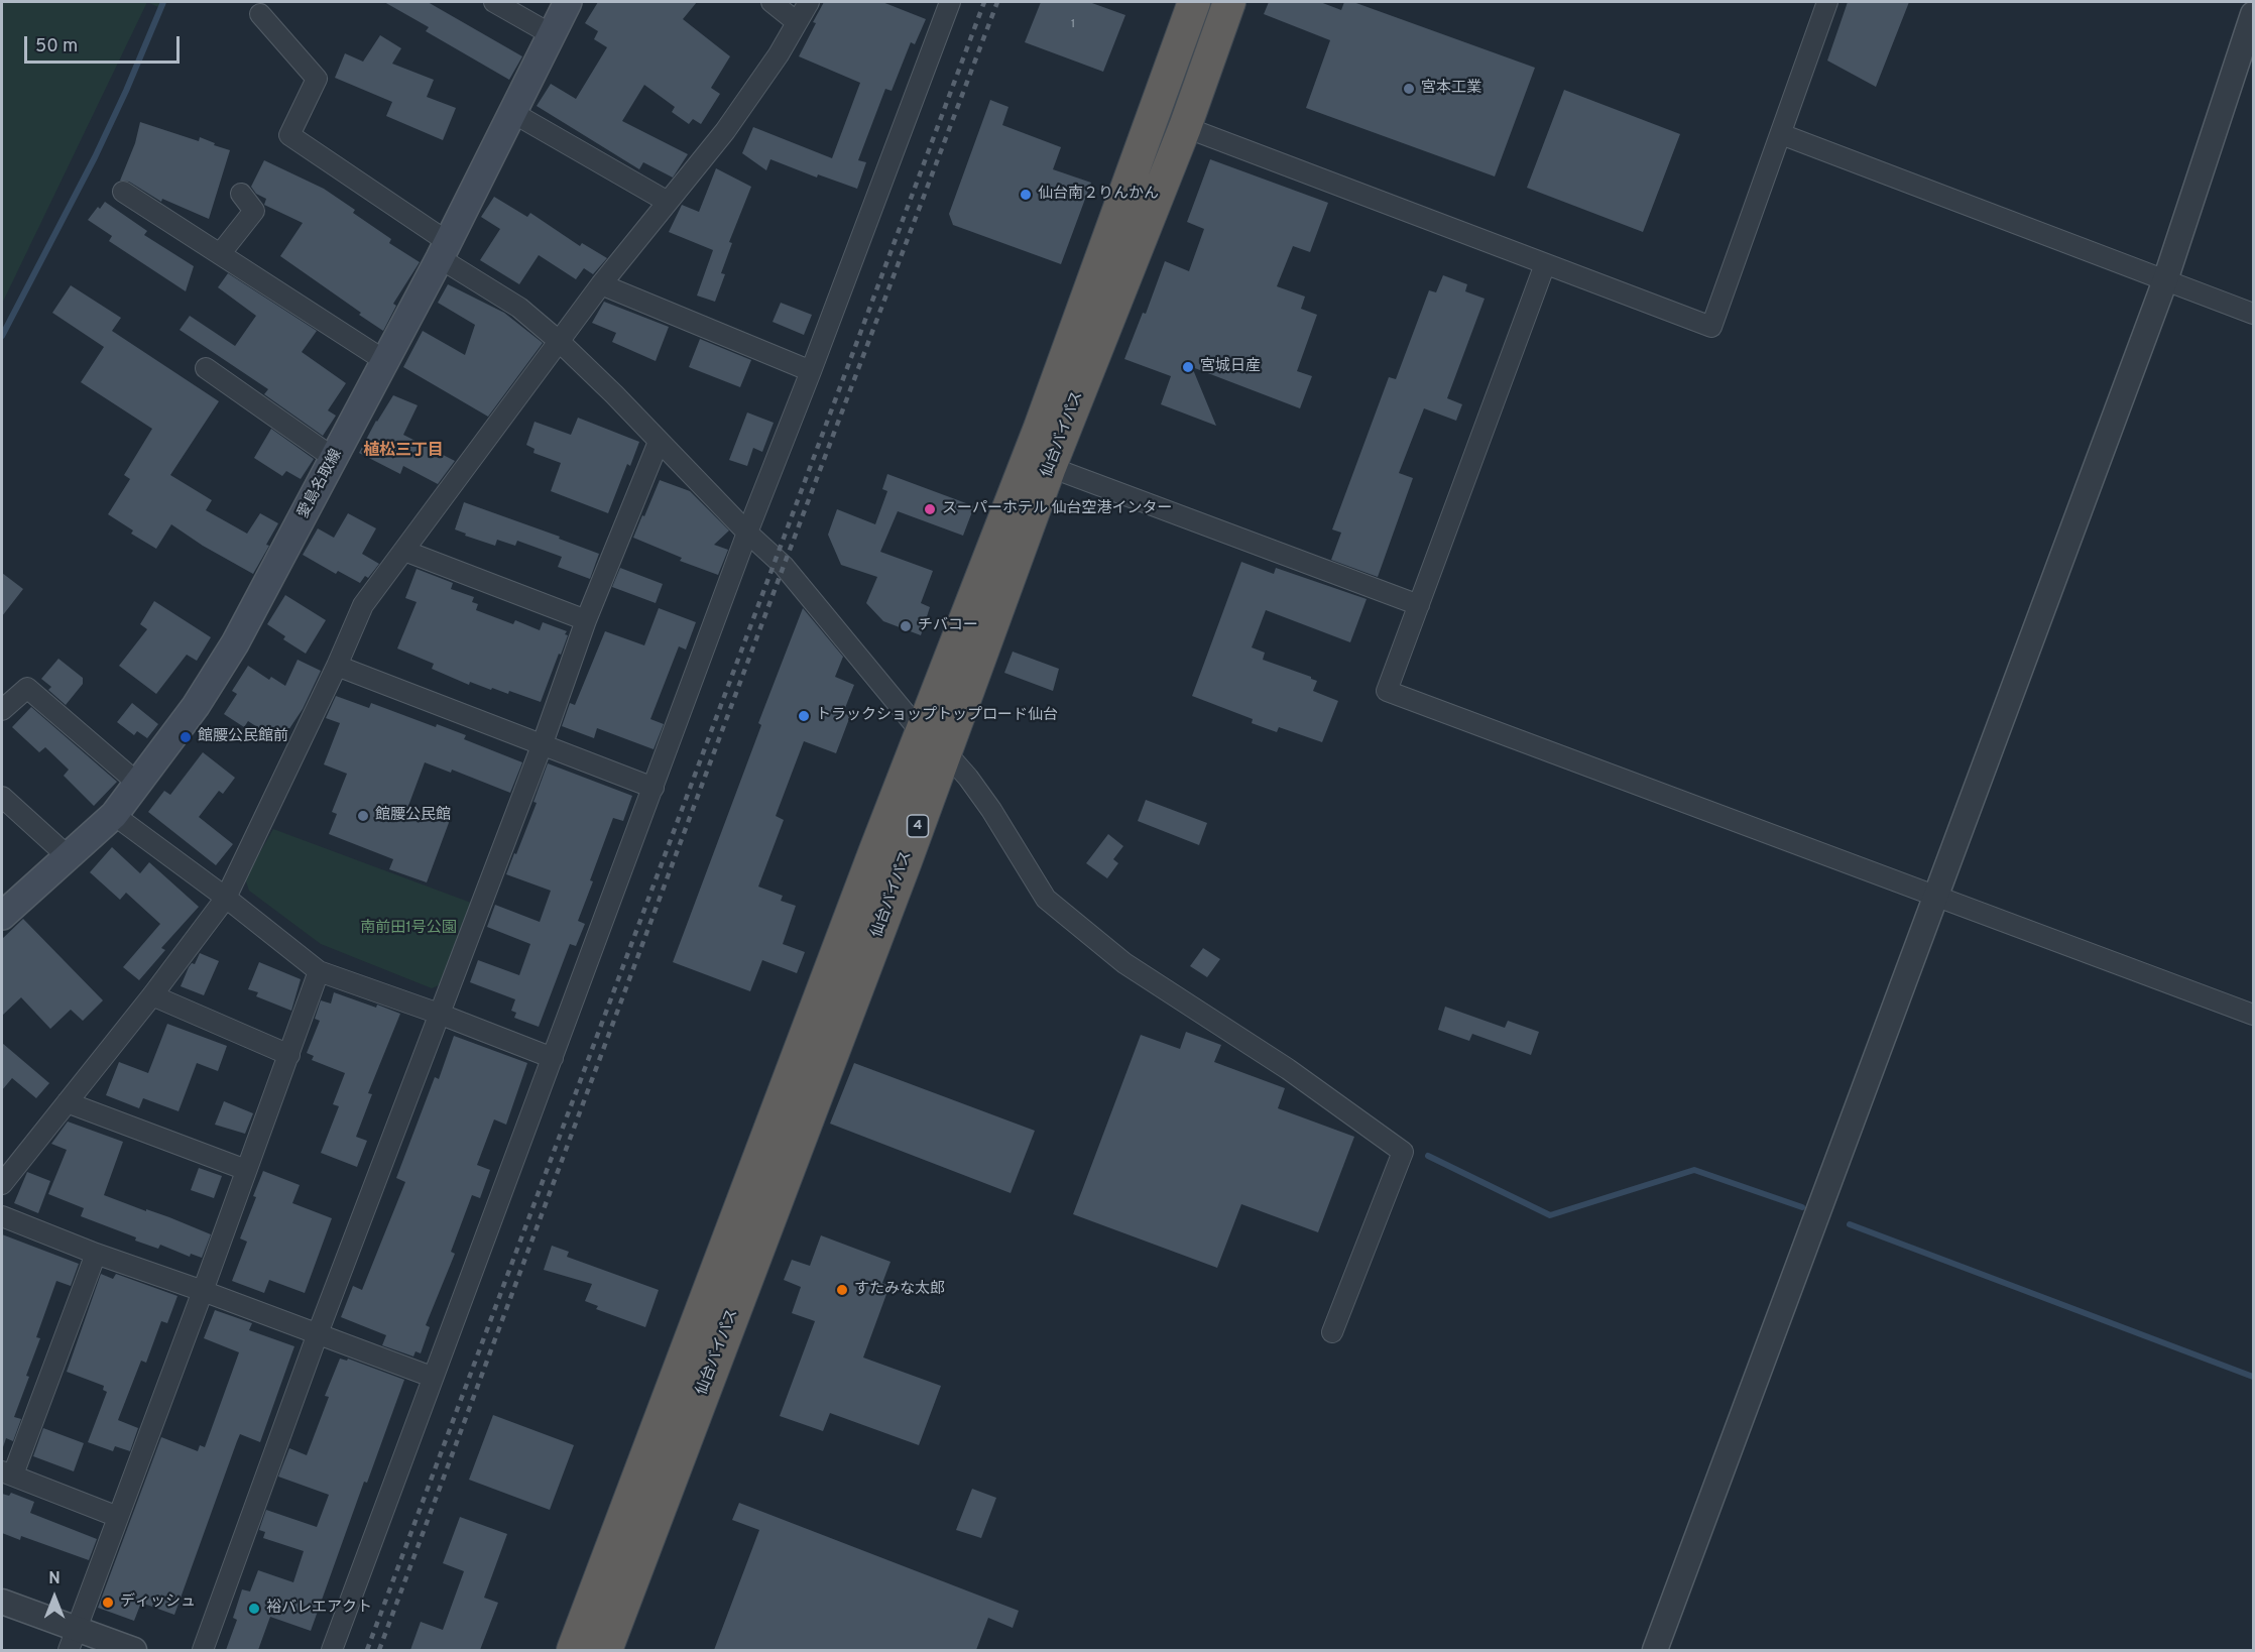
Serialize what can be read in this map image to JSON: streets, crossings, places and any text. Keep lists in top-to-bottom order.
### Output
{
  "streets": {
    "highway": ["仙台バイパス", "4"],
    "main road": ["愛島名取線"]
  },
  "districts": ["植松三丁目"],
  "parks": ["南前田1号公園"],
  "places": [
    "宮本工業",
    "仙台南２りんかん",
    "宮城日産",
    "スーパーホテル 仙台空港インター",
    "チバコー",
    "トラックショップトップロード仙台",
    "館腰公民館前",
    "館腰公民館",
    "すたみな太郎",
    "ディッシュ",
    "裕バレエアクト"
  ],
  "house_numbers": ["1"],
  "scale_bar": "50 m",
  "north": "top"
}
